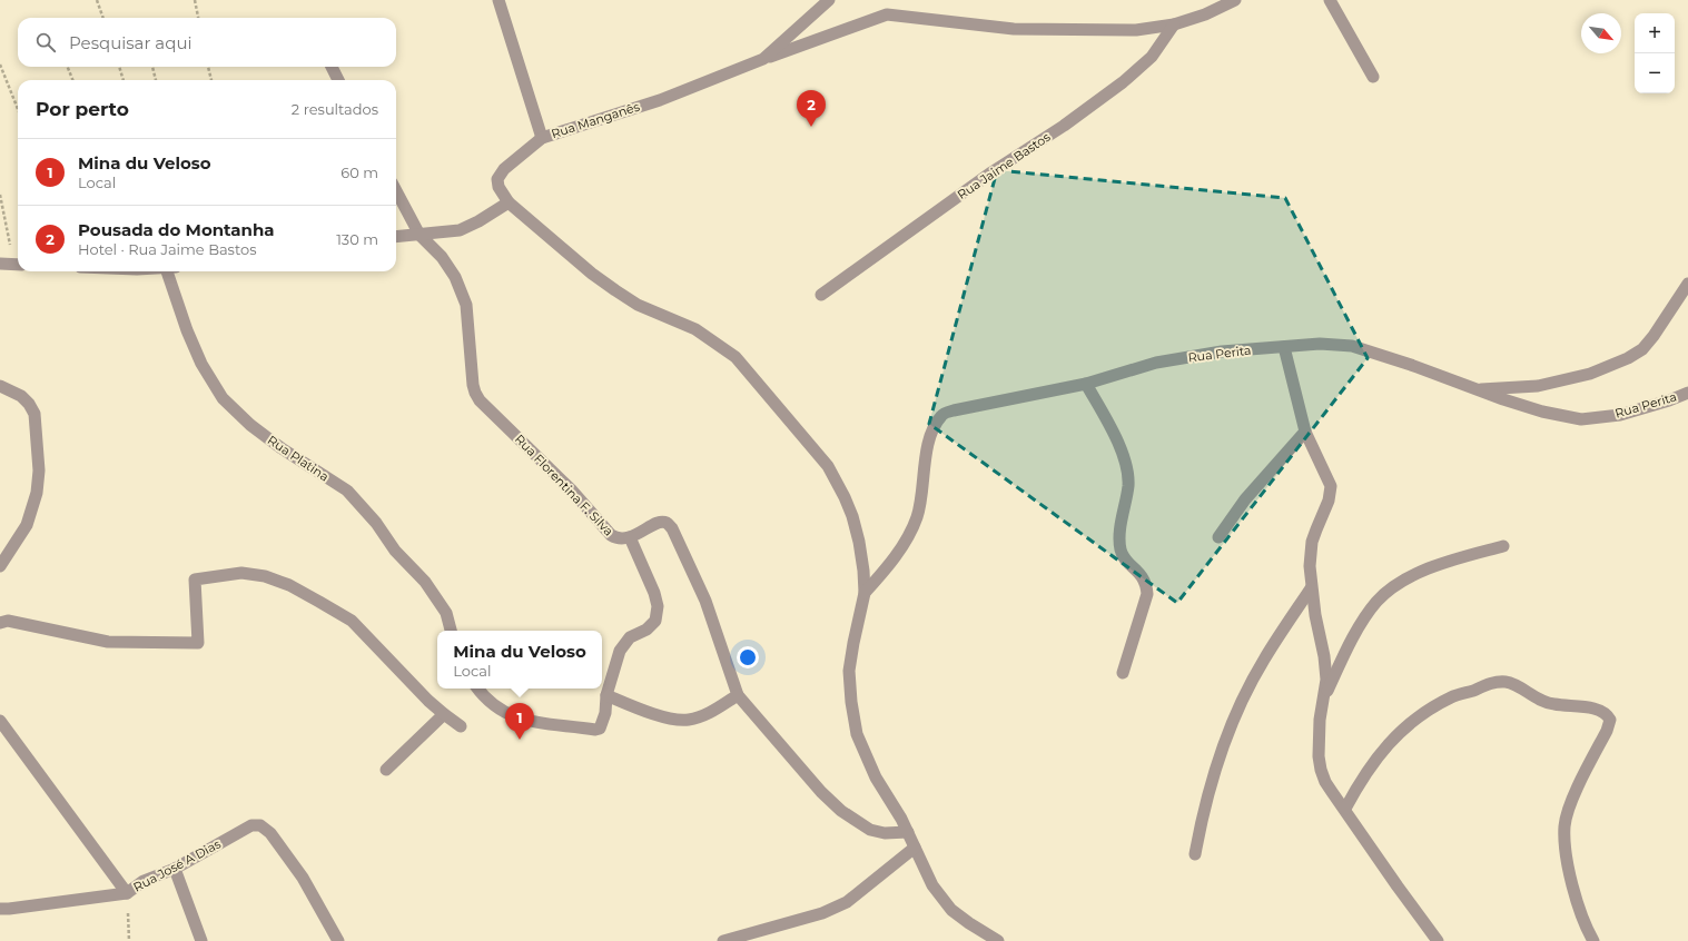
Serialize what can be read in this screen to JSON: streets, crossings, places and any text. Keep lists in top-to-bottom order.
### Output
{
  "streets": {
    "street": [
      "Rua Manganês",
      "Rua Jaime Bastos",
      "Rua Perita",
      "Rua Platina",
      "Rua Florentina F. Silva",
      "Rua José A Dias"
    ]
  },
  "north": "bottom right",
  "page": {
    "map_buttons": ["+", "−"],
    "search": "Pesquisar aqui",
    "heading": ["Por perto", "2 resultados"],
    "pins": ["2", "1"],
    "list": [
      {
        "mark": "1",
        "name": "Mina du Veloso",
        "note": "Local",
        "value": "60 m"
      },
      {
        "mark": "2",
        "name": "Pousada do Montanha",
        "note": "Hotel · Rua Jaime Bastos",
        "value": "130 m"
      }
    ],
    "popup": ["Mina du Veloso", "Local"]
  }
}
